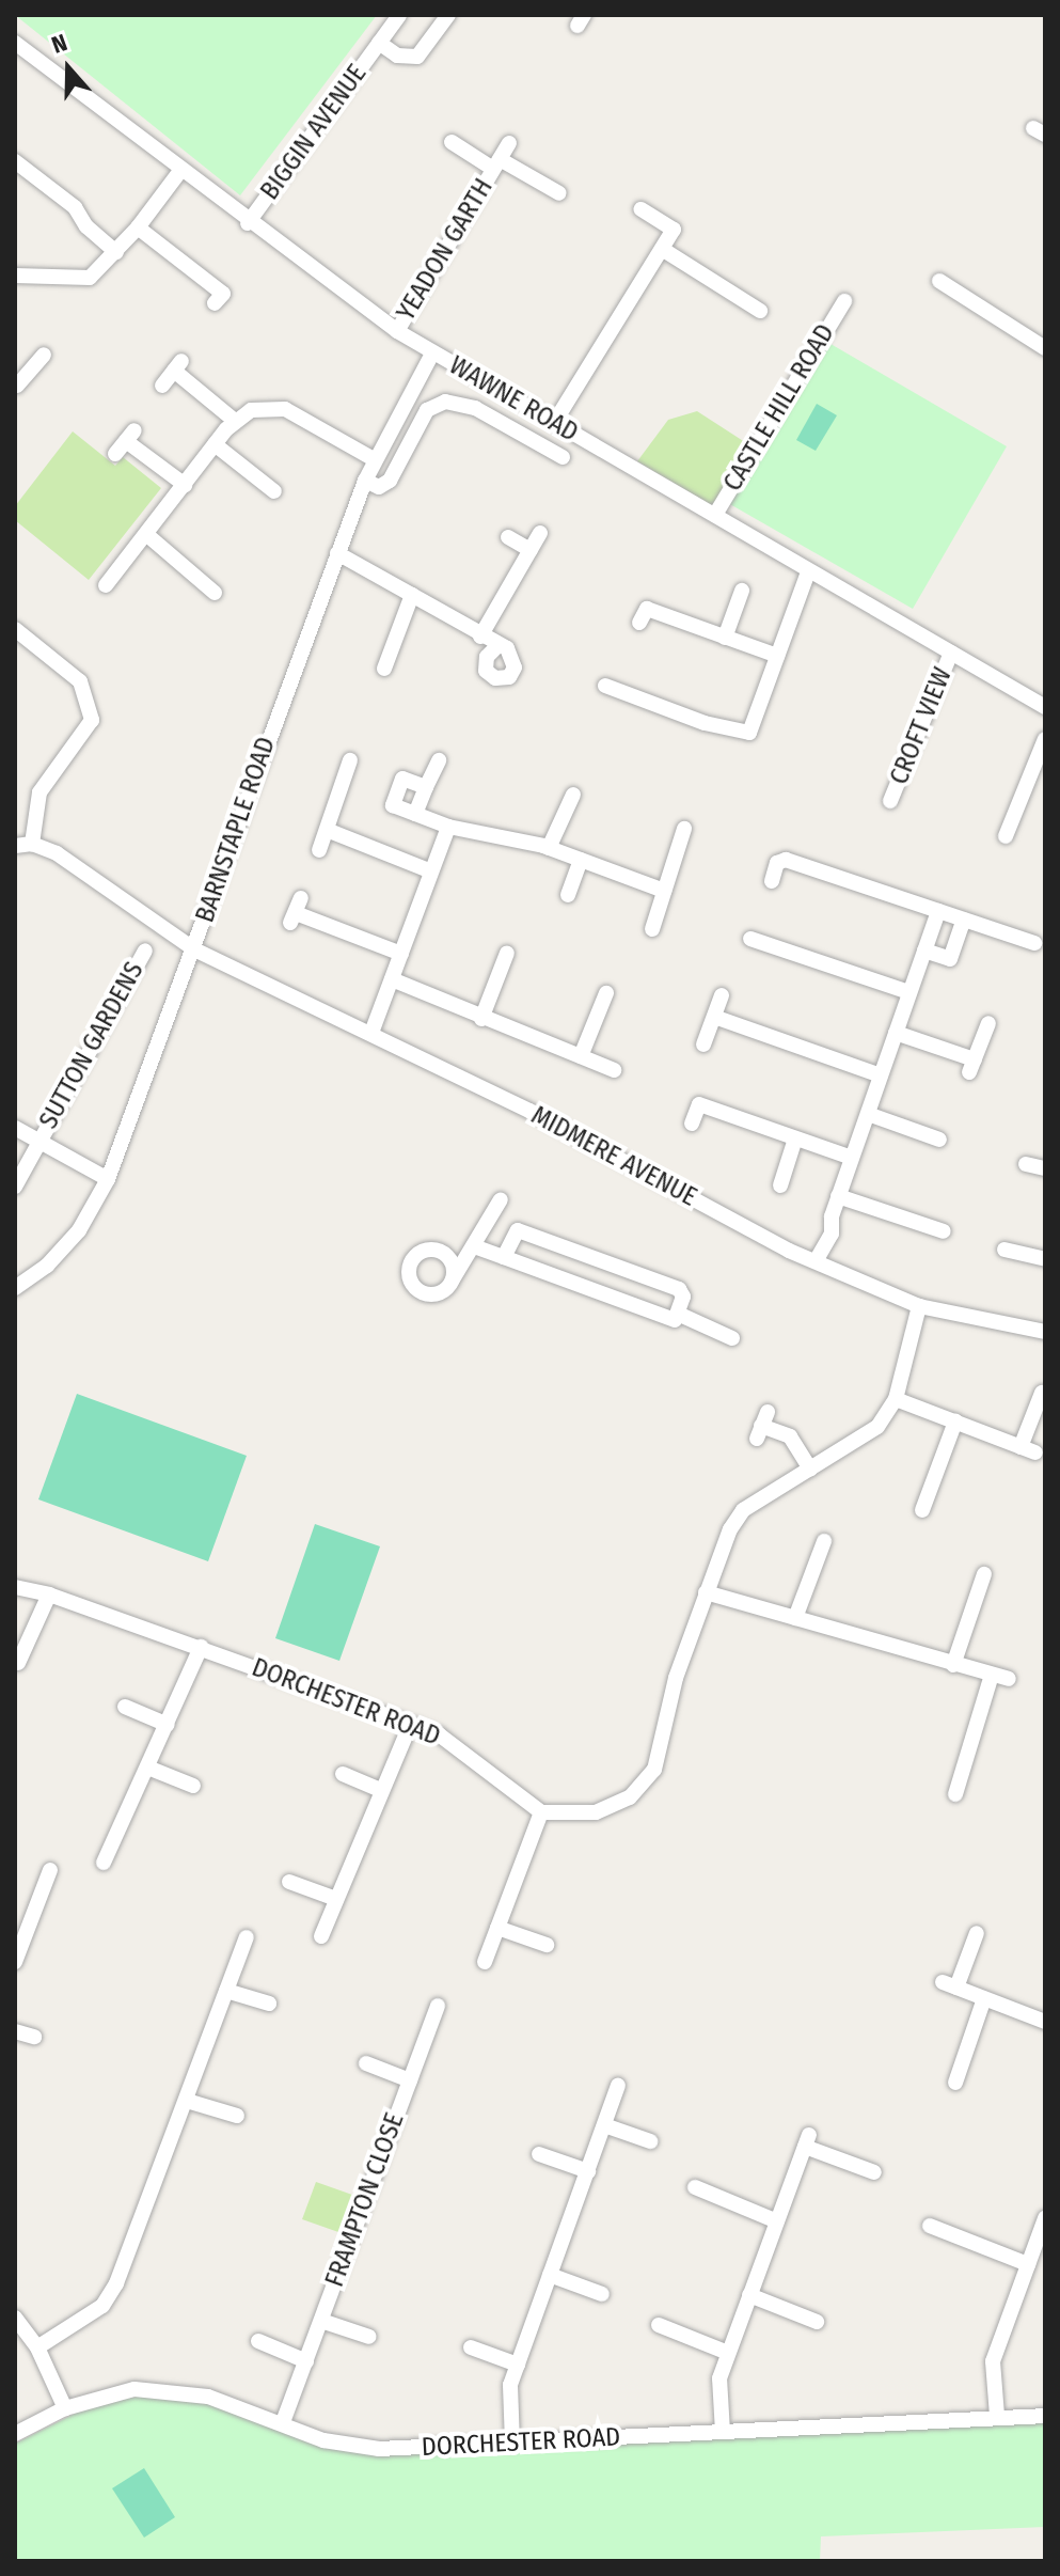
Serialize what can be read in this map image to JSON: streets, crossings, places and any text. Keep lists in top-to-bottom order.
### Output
{
  "streets": {
    "street": [
      "BIGGIN AVENUE",
      "YEADON GARTH",
      "WAWNE ROAD",
      "CASTLE HILL ROAD",
      "CROFT VIEW",
      "BARNSTAPLE ROAD",
      "SUTTON GARDENS",
      "MIDMERE AVENUE",
      "DORCHESTER ROAD",
      "FRAMPTON CLOSE"
    ]
  },
  "crossings": [
    ["BIGGIN AVENUE", "WAWNE ROAD"],
    ["YEADON GARTH", "WAWNE ROAD"],
    ["WAWNE ROAD", "CASTLE HILL ROAD"],
    ["WAWNE ROAD", "CROFT VIEW"],
    ["WAWNE ROAD", "BARNSTAPLE ROAD"],
    ["BARNSTAPLE ROAD", "SUTTON GARDENS"],
    ["BARNSTAPLE ROAD", "MIDMERE AVENUE"],
    ["DORCHESTER ROAD", "FRAMPTON CLOSE"]
  ],
  "north": "top"
}
